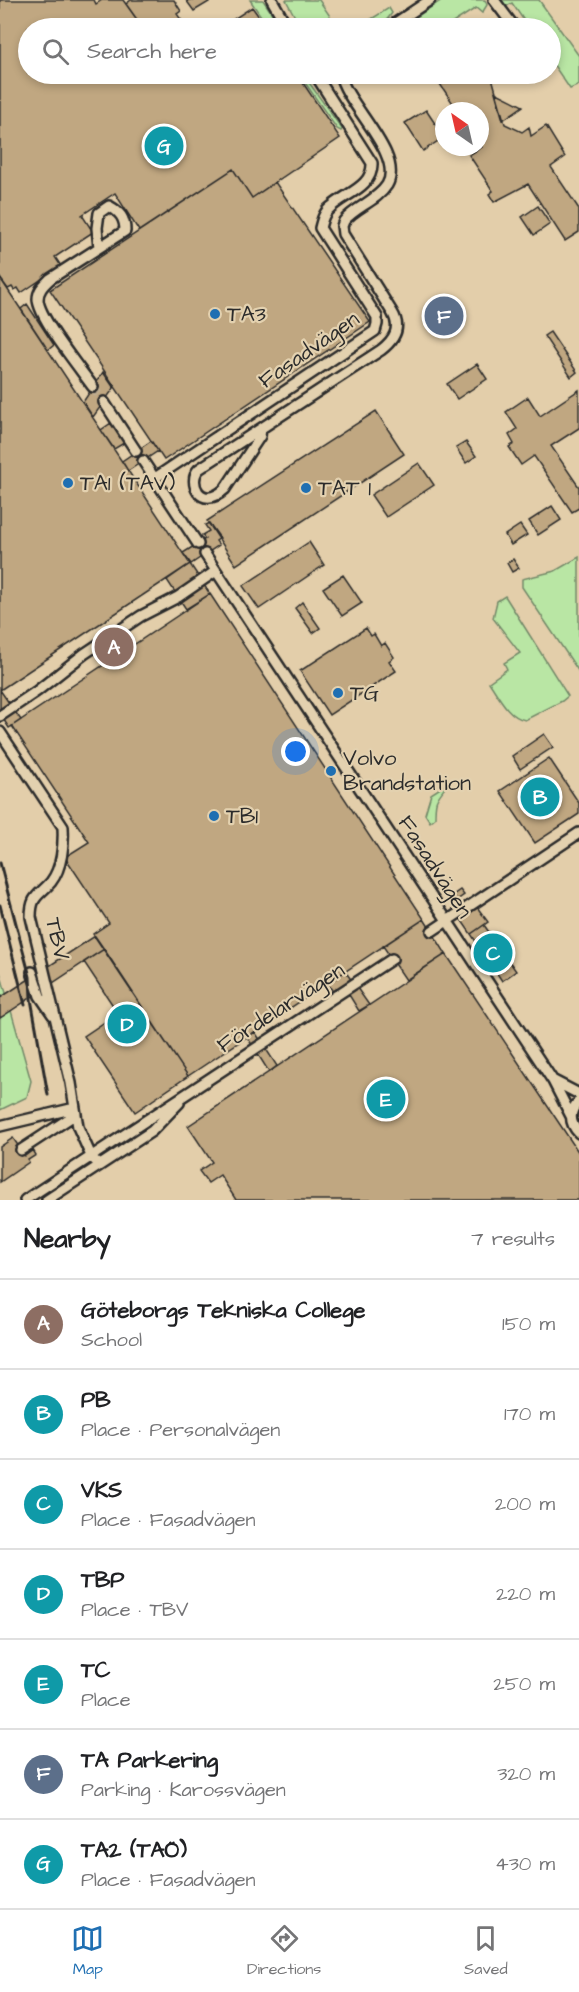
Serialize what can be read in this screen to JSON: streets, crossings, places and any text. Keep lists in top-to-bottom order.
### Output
{
  "streets": {
    "street": ["Fasadvägen", "TBV", "Fördelarvägen"]
  },
  "crossings": [
    ["TBV", "Fördelarvägen"]
  ],
  "places": [
    "TA3",
    "TA1 (TAV)",
    "TAT 1",
    "TG",
    "Volvo Brandstation",
    "TB1"
  ],
  "north": "top left",
  "page": {
    "search": "Search here",
    "pins": [
      "G",
      "F",
      "A",
      "B",
      "C",
      "D",
      "E"
    ],
    "heading": ["Nearby", "7 results"],
    "list": [
      {
        "mark": "A",
        "name": "Göteborgs Tekniska College",
        "note": "School",
        "value": "150 m"
      },
      {
        "mark": "B",
        "name": "PB",
        "note": "Place · Personalvägen",
        "value": "170 m"
      },
      {
        "mark": "C",
        "name": "VKS",
        "note": "Place · Fasadvägen",
        "value": "200 m"
      },
      {
        "mark": "D",
        "name": "TBP",
        "note": "Place · TBV",
        "value": "220 m"
      },
      {
        "mark": "E",
        "name": "TC",
        "note": "Place",
        "value": "250 m"
      },
      {
        "mark": "F",
        "name": "TA Parkering",
        "note": "Parking · Karossvägen",
        "value": "320 m"
      },
      {
        "mark": "G",
        "name": "TA2 (TAÖ)",
        "note": "Place · Fasadvägen",
        "value": "430 m"
      }
    ],
    "nav": ["Map", "Directions", "Saved"]
  }
}
